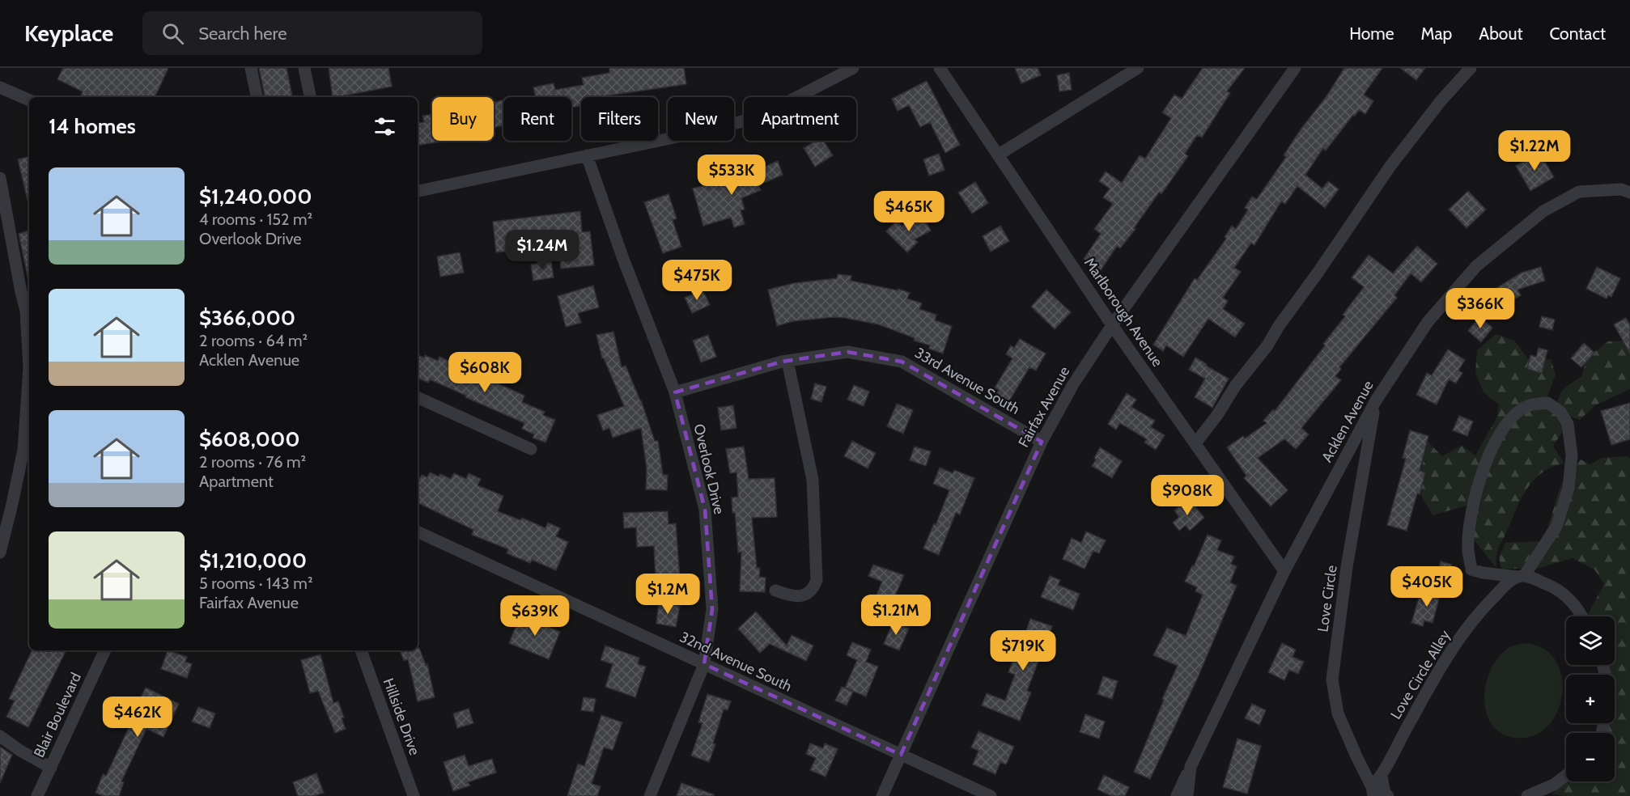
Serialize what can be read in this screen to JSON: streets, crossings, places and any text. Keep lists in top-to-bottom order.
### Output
{
  "streets": {
    "street": [
      "Marlborough Avenue",
      "33rd Avenue South",
      "Fairfax Avenue",
      "Acklen Avenue",
      "Overlook Drive",
      "Love Circle",
      "32nd Avenue South",
      "Love Circle Alley",
      "Blair Boulevard",
      "Hillside Drive"
    ]
  },
  "crossings": [
    ["Marlborough Avenue", "Fairfax Avenue"],
    ["Marlborough Avenue", "Acklen Avenue"],
    ["33rd Avenue South", "Fairfax Avenue"],
    ["33rd Avenue South", "Overlook Drive"],
    ["Fairfax Avenue", "32nd Avenue South"],
    ["Acklen Avenue", "Love Circle"],
    ["Overlook Drive", "32nd Avenue South"],
    ["Love Circle", "Love Circle Alley"]
  ],
  "page": {
    "header": "Keyplace",
    "search": "Search here",
    "nav": [
      "Home",
      "Map",
      "About",
      "Contact"
    ],
    "chip": [
      "Buy",
      "Rent",
      "Filters",
      "New",
      "Apartment"
    ],
    "heading": "14 homes",
    "price": [
      "$1.22M",
      "$533K",
      "$465K",
      "$1.24M",
      "$475K",
      "$366K",
      "$608K",
      "$908K",
      "$405K",
      "$1.2M",
      "$1.21M",
      "$639K",
      "$719K",
      "$462K"
    ],
    "list": [
      {
        "name": "$1,240,000",
        "note": "4 rooms · 152 m² · Overlook Drive"
      },
      {
        "name": "$366,000",
        "note": "2 rooms · 64 m² · Acklen Avenue"
      },
      {
        "name": "$608,000",
        "note": "2 rooms · 76 m² · Apartment"
      },
      {
        "name": "$1,210,000",
        "note": "5 rooms · 143 m² · Fairfax Avenue"
      }
    ],
    "map_buttons": ["+", "−"]
  }
}
